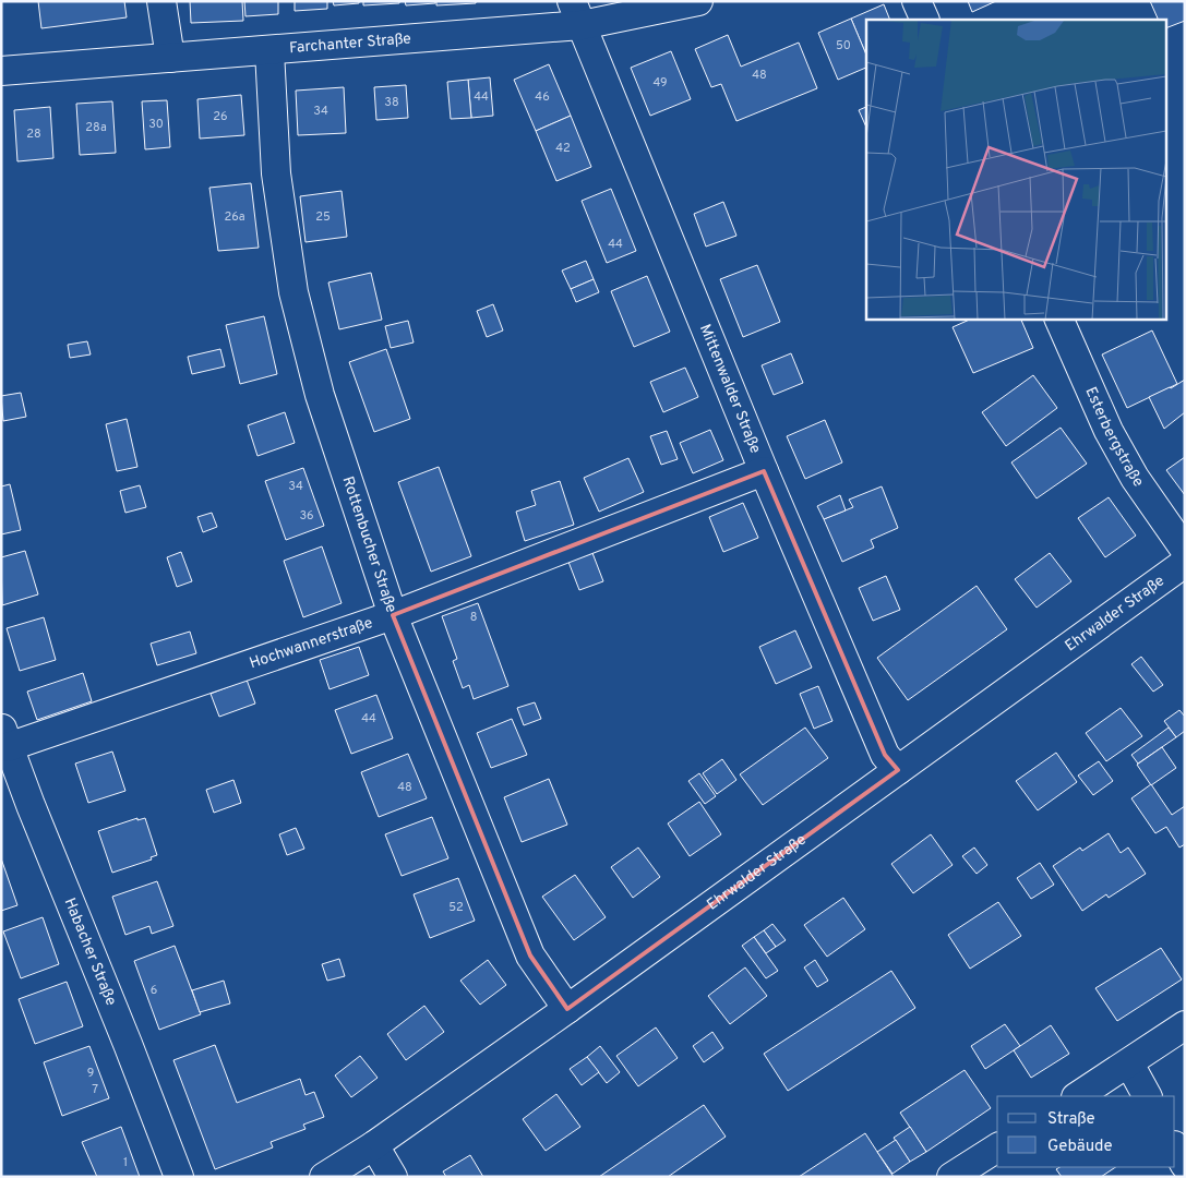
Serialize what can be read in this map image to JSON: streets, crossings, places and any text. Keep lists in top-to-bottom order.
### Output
{
  "streets": {
    "street": [
      "Farchanter Straße",
      "Mittenwalder Straße",
      "Esterbergstraße",
      "Rottenbucher Straße",
      "Ehrwalder Straße",
      "Hochwannerstraße",
      "Habacher Straße"
    ]
  },
  "crossings": [
    ["Farchanter Straße", "Mittenwalder Straße"],
    ["Farchanter Straße", "Rottenbucher Straße"],
    ["Mittenwalder Straße", "Ehrwalder Straße"],
    ["Mittenwalder Straße", "Hochwannerstraße"],
    ["Rottenbucher Straße", "Ehrwalder Straße"],
    ["Rottenbucher Straße", "Hochwannerstraße"],
    ["Hochwannerstraße", "Habacher Straße"]
  ],
  "house_numbers": [
    "50",
    "48",
    "49",
    "44",
    "46",
    "38",
    "34",
    "26",
    "30",
    "28a",
    "28",
    "42",
    "26a",
    "25",
    "44",
    "34",
    "36",
    "8",
    "44",
    "48",
    "52",
    "6",
    "9",
    "7",
    "1"
  ],
  "legend": ["Straße", "Gebäude"]
}
